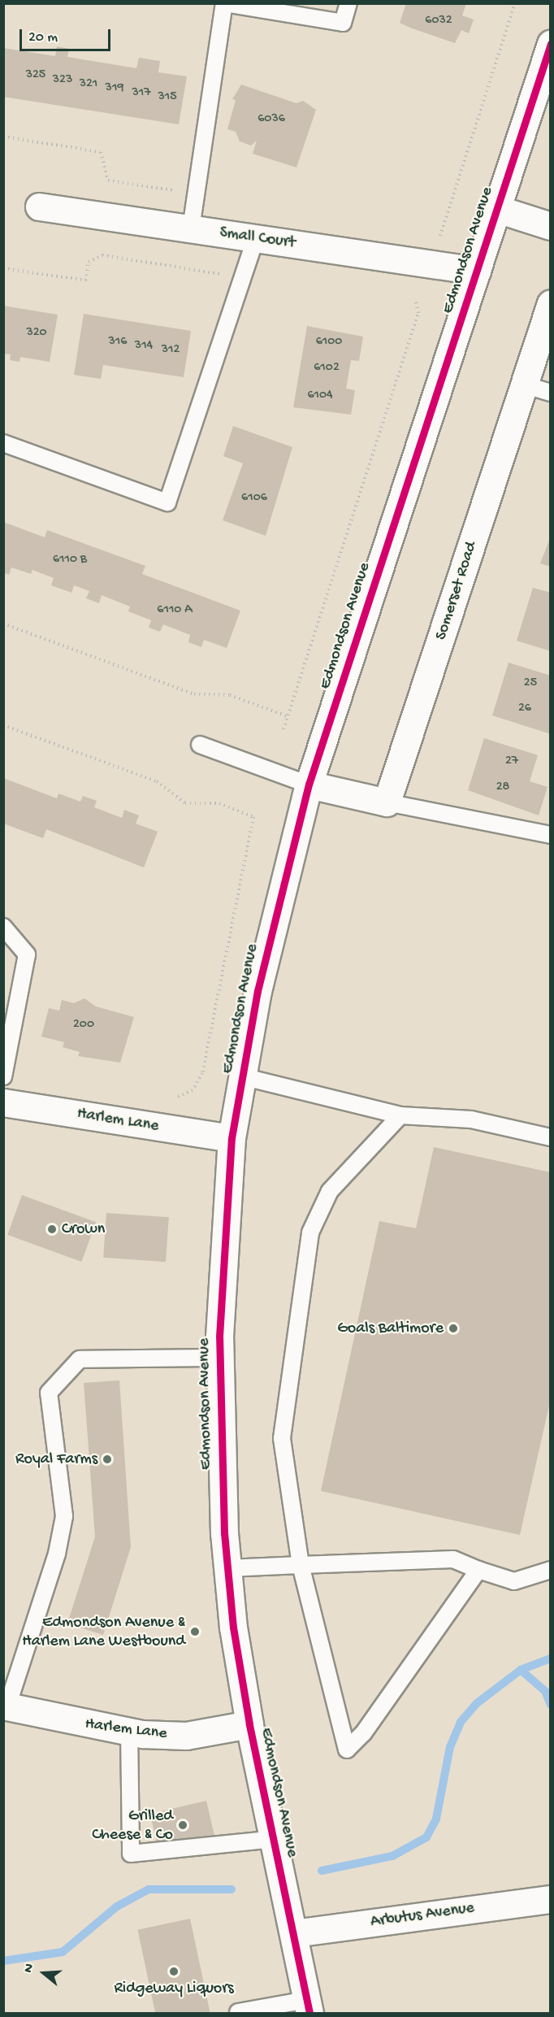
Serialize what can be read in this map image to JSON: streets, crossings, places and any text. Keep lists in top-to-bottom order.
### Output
{
  "streets": {
    "main road": [
      "Small Court",
      "Edmondson Avenue",
      "Somerset Road",
      "Harlem Lane",
      "Arbutus Avenue"
    ]
  },
  "crossings": [
    ["Small Court", "Edmondson Avenue"],
    ["Edmondson Avenue", "Harlem Lane"],
    ["Edmondson Avenue", "Arbutus Avenue"]
  ],
  "places": [
    "Crown",
    "Goals Baltimore",
    "Royal Farms",
    "Edmondson Avenue & Harlem Lane Westbound",
    "Grilled Cheese & Co",
    "Ridgeway Liquors"
  ],
  "house_numbers": [
    "6032",
    "325",
    "323",
    "321",
    "319",
    "317",
    "315",
    "6036",
    "320",
    "316",
    "6100",
    "314",
    "312",
    "6102",
    "6104",
    "6106",
    "6110 B",
    "6110 A",
    "25",
    "26",
    "27",
    "28",
    "200"
  ],
  "scale_bar": "20 m",
  "north": "left"
}
